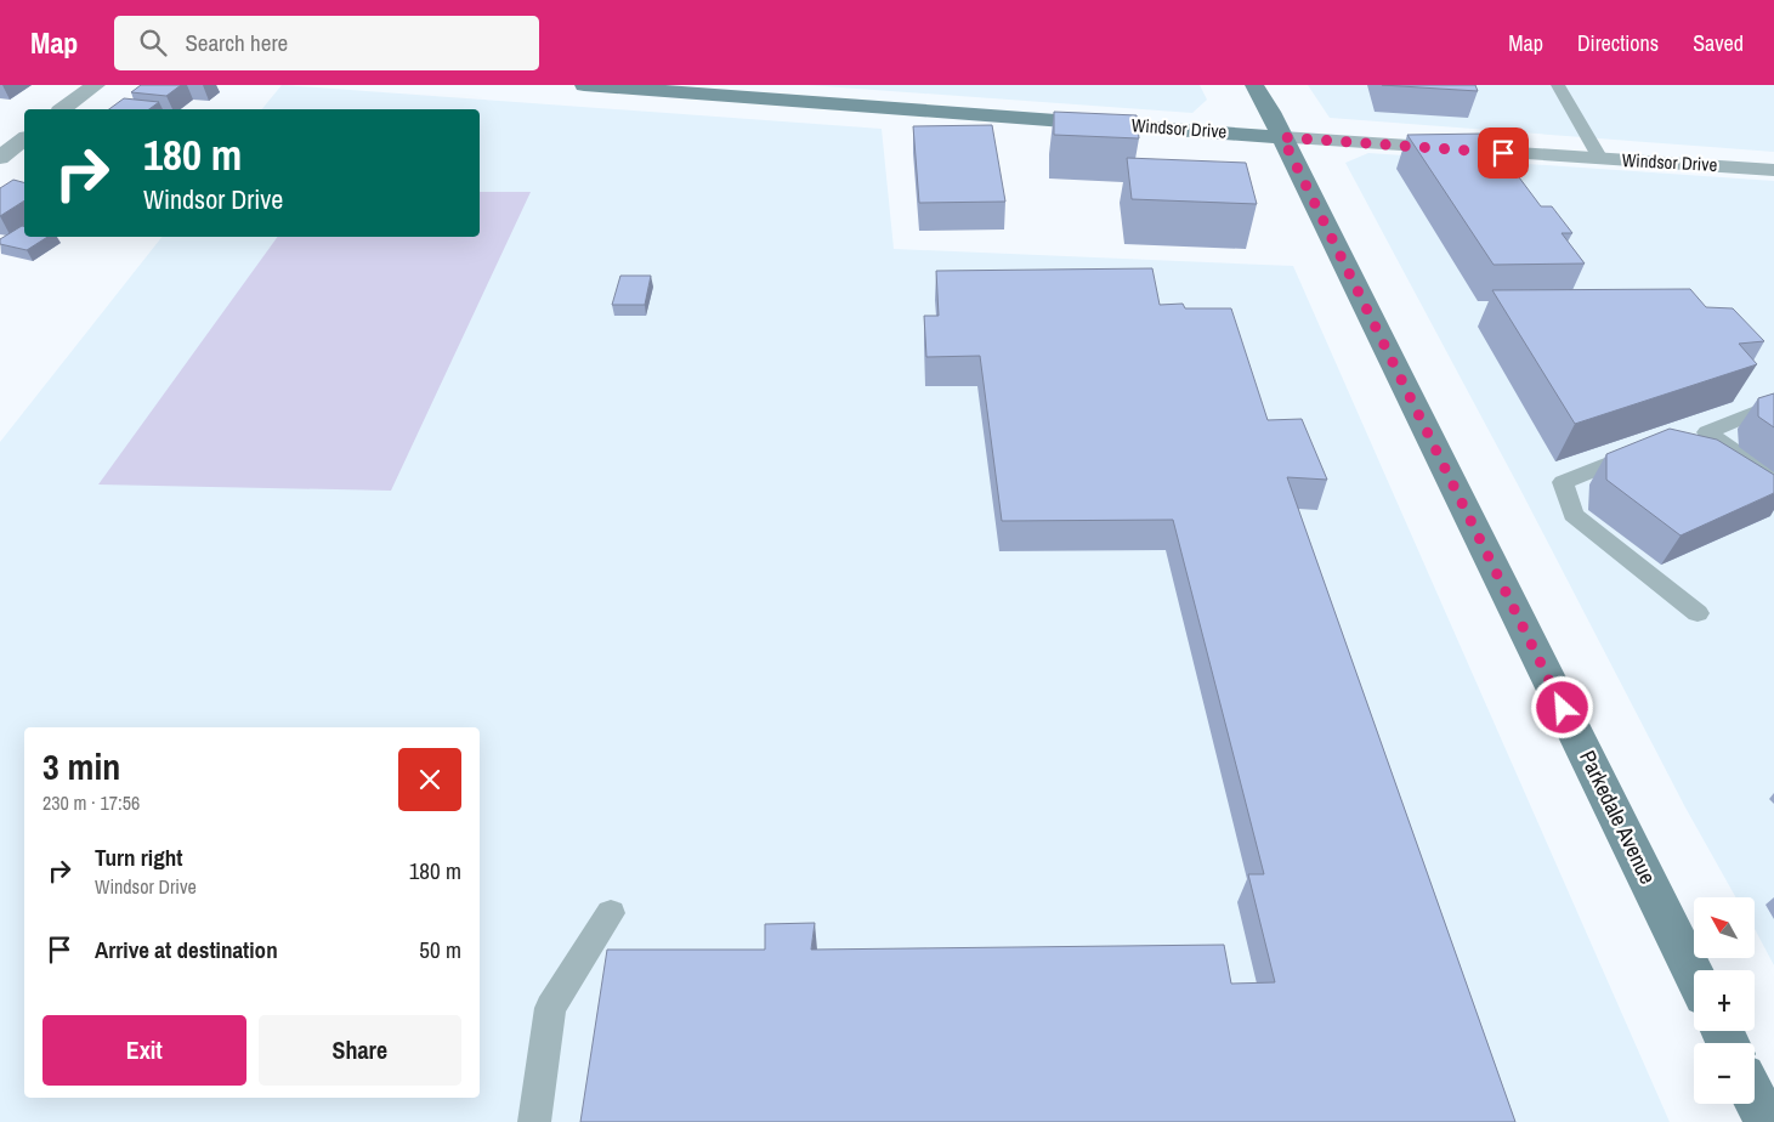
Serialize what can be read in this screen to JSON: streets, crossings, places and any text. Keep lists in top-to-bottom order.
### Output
{
  "streets": {
    "main road": ["Windsor Drive", "Parkedale Avenue"]
  },
  "crossings": [
    ["Windsor Drive", "Parkedale Avenue"]
  ],
  "north": "top left",
  "page": {
    "header": "Map",
    "search": "Search here",
    "nav": ["Map", "Directions", "Saved"],
    "turn": ["180 m", "Windsor Drive"],
    "heading": ["3 min", "230 m · 17:56"],
    "list": [
      {
        "name": "Turn right",
        "note": "Windsor Drive",
        "value": "180 m"
      },
      {
        "name": "Arrive at destination",
        "value": "50 m"
      }
    ],
    "map_buttons": ["+", "−"],
    "buttons": ["Exit", "Share"]
  }
}
